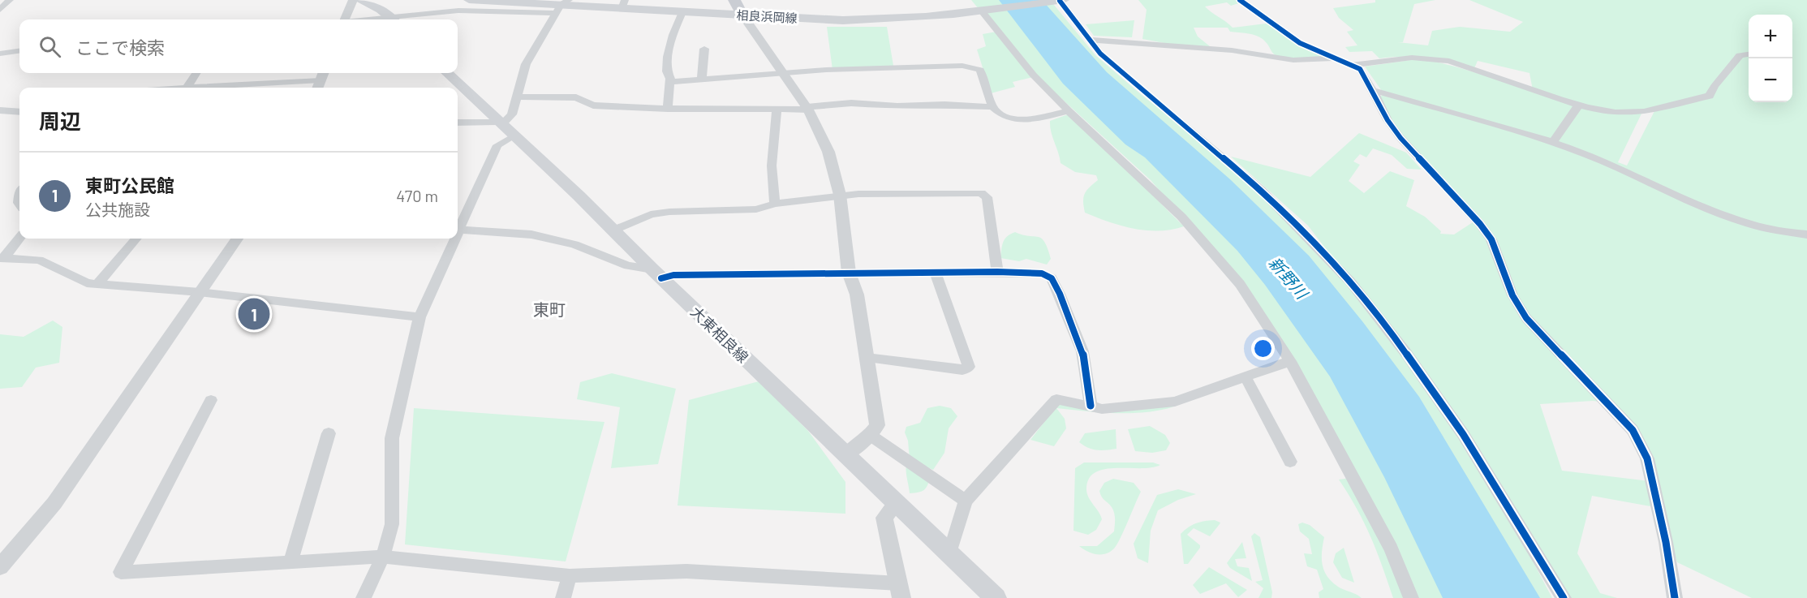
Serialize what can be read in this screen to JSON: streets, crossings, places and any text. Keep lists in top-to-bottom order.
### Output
{
  "streets": {
    "main road": ["相良浜岡線", "大東相良線"]
  },
  "districts": ["東町"],
  "water": ["新野川"],
  "page": {
    "map_buttons": ["+", "−"],
    "search": "ここで検索",
    "heading": "周辺",
    "list": [
      {
        "mark": "1",
        "name": "東町公民館",
        "note": "公共施設",
        "value": "470 m"
      }
    ],
    "pins": "1"
  }
}
